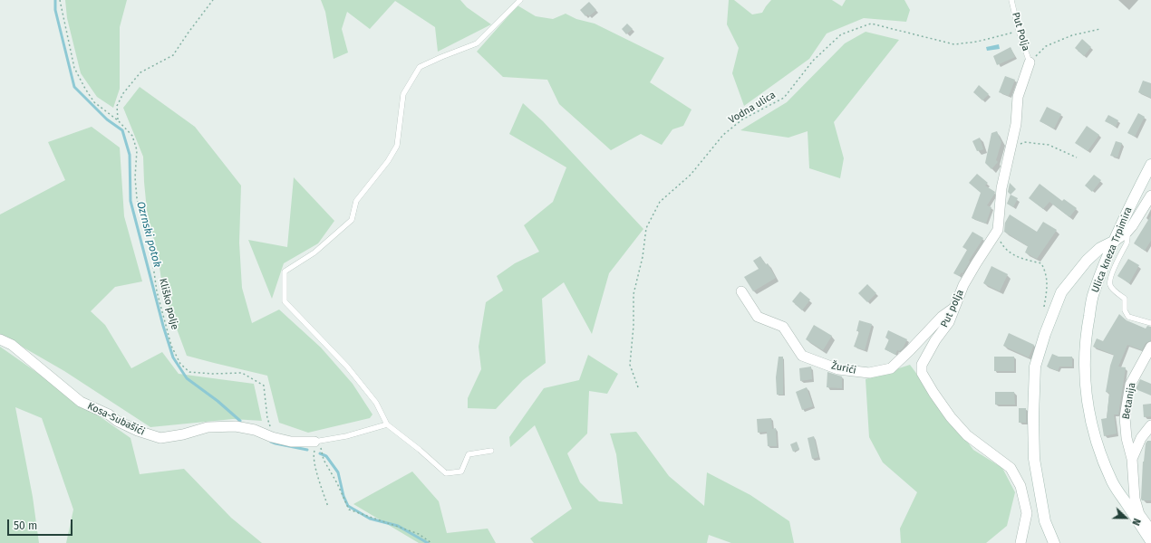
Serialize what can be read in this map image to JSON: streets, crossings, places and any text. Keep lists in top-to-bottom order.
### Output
{
  "streets": {
    "main road": ["Ulica kneza Trpimira"],
    "street": [
      "Put polja",
      "Žurići",
      "Betanija",
      "Kosa-Subašići"
    ],
    "lane": ["Put Polja"],
    "path": ["Vodna ulica", "Kliško polje"]
  },
  "crossings": [
    ["Put Polja", "Vodna ulica"],
    ["Put Polja", "Put polja"],
    ["Kliško polje", "Kosa-Subašići"],
    ["Put polja", "Žurići"]
  ],
  "water": ["Ozrnski potok"],
  "scale_bar": "50 m",
  "north": "right"
}
